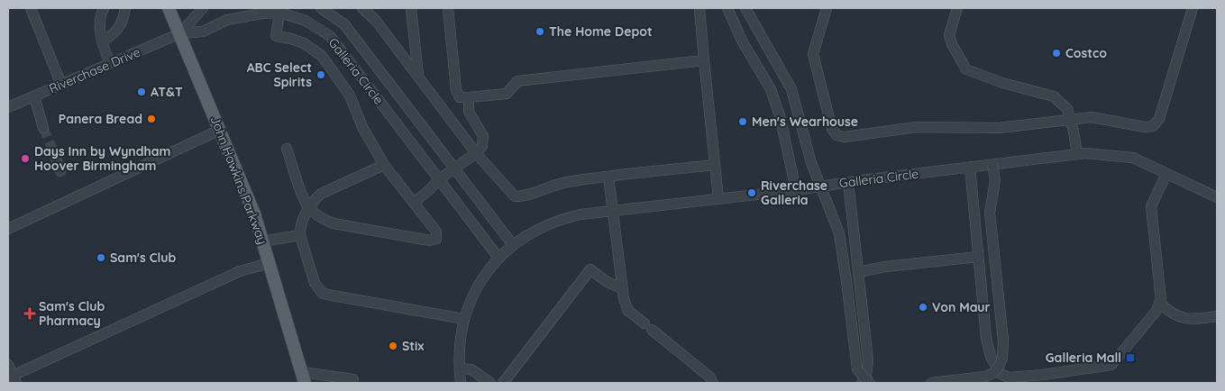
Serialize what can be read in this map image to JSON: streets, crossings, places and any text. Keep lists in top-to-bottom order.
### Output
{
  "streets": {
    "main road": ["John Hawkins Parkway"],
    "street": ["Riverchase Drive", "Galleria Circle"]
  },
  "crossings": [
    ["Riverchase Drive", "Galleria Circle"],
    ["Riverchase Drive", "John Hawkins Parkway"],
    ["Galleria Circle", "John Hawkins Parkway"]
  ],
  "places": {
    "other": [
      "The Home Depot",
      "Costco",
      "ABC Select Spirits",
      "AT&T",
      "Panera Bread",
      "Men's Wearhouse",
      "Days Inn by Wyndham Hoover Birmingham",
      "Riverchase Galleria",
      "Sam's Club",
      "Von Maur",
      "Stix"
    ],
    "health": ["Sam's Club Pharmacy"],
    "transit": ["Galleria Mall"]
  }
}
